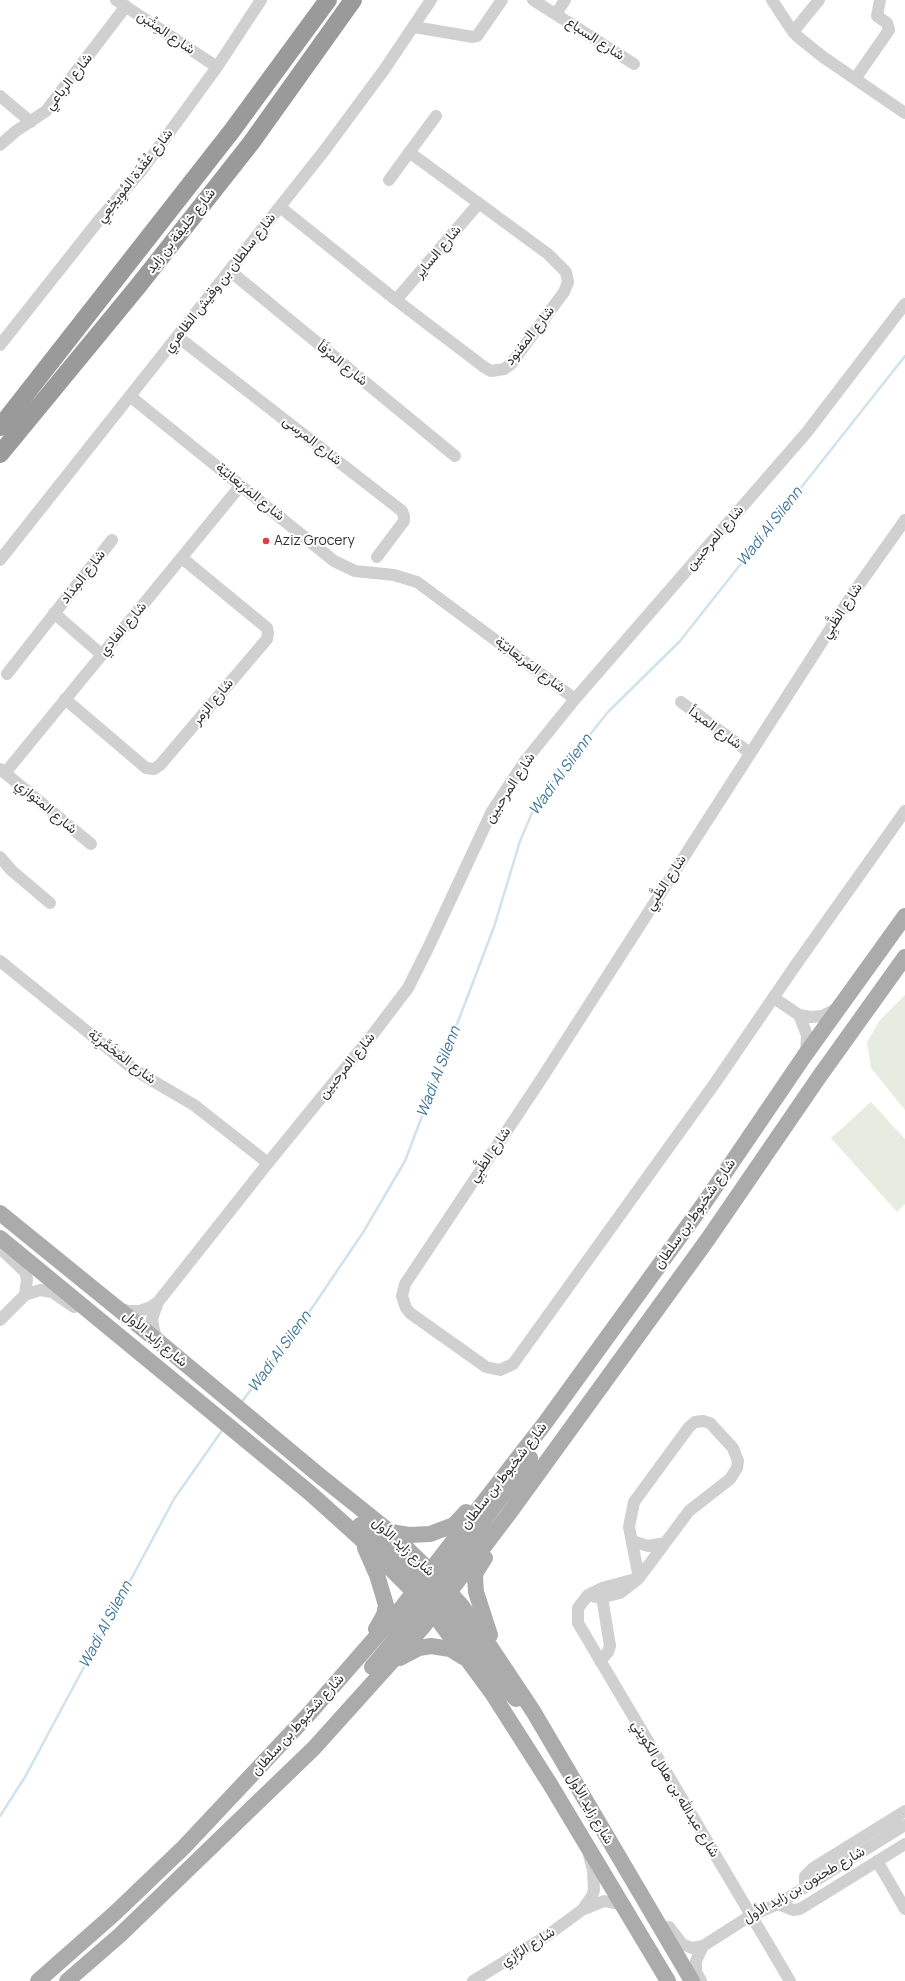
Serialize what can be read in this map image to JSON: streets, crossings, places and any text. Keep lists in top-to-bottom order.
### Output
{
  "streets": {
    "highway": ["شارع خليفة بن زايد"],
    "main road": ["شارع شخبوط بن سلطان", "شارع زايد الأول"],
    "street": [
      "شارع المِثْبَن",
      "شارع السباع",
      "شارع الرباعي",
      "شارع عُقْدَة المُوِيجْعِي",
      "شارع الساير",
      "شارع سلطان بن وقيش الظاهري",
      "شارع المفنود",
      "شارع المرْفَأ",
      "شارع المرسى",
      "شارع المَربَعانِيّة",
      "شارع المرحبين",
      "شارع المِدَاد",
      "شارع الظَّبِي",
      "شارع الفادي",
      "شارع الزمر",
      "شارع المبدأ",
      "شارع المتوازي",
      "شارع المْخَمَّرِيَّة",
      "شارع عبدالله بن هلال الكويتي",
      "شارع طحنون بن زايد الأول",
      "شارع الرَّازِي"
    ]
  },
  "crossings": [
    ["شارع المِثْبَن", "شارع الرباعي"],
    ["شارع المِثْبَن", "شارع عُقْدَة المُوِيجْعِي"],
    ["شارع الساير", "شارع المفنود"],
    ["شارع سلطان بن وقيش الظاهري", "شارع المفنود"],
    ["شارع سلطان بن وقيش الظاهري", "شارع المرْفَأ"],
    ["شارع سلطان بن وقيش الظاهري", "شارع المرسى"],
    ["شارع سلطان بن وقيش الظاهري", "شارع المَربَعانِيّة"],
    ["شارع المَربَعانِيّة", "شارع المرحبين"],
    ["شارع المَربَعانِيّة", "شارع الفادي"],
    ["شارع المرحبين", "شارع المْخَمَّرِيَّة"],
    ["شارع المرحبين", "شارع زايد الأول"],
    ["شارع المِدَاد", "شارع الفادي"],
    ["شارع الظَّبِي", "شارع المبدأ"],
    ["شارع الفادي", "شارع الزمر"],
    ["شارع الفادي", "شارع المتوازي"],
    ["شارع شخبوط بن سلطان", "شارع زايد الأول"],
    ["شارع زايد الأول", "شارع الرَّازِي"],
    ["شارع عبدالله بن هلال الكويتي", "شارع طحنون بن زايد الأول"]
  ],
  "water": ["Wadi Al Silenn"],
  "places": ["Aziz Grocery"]
}
